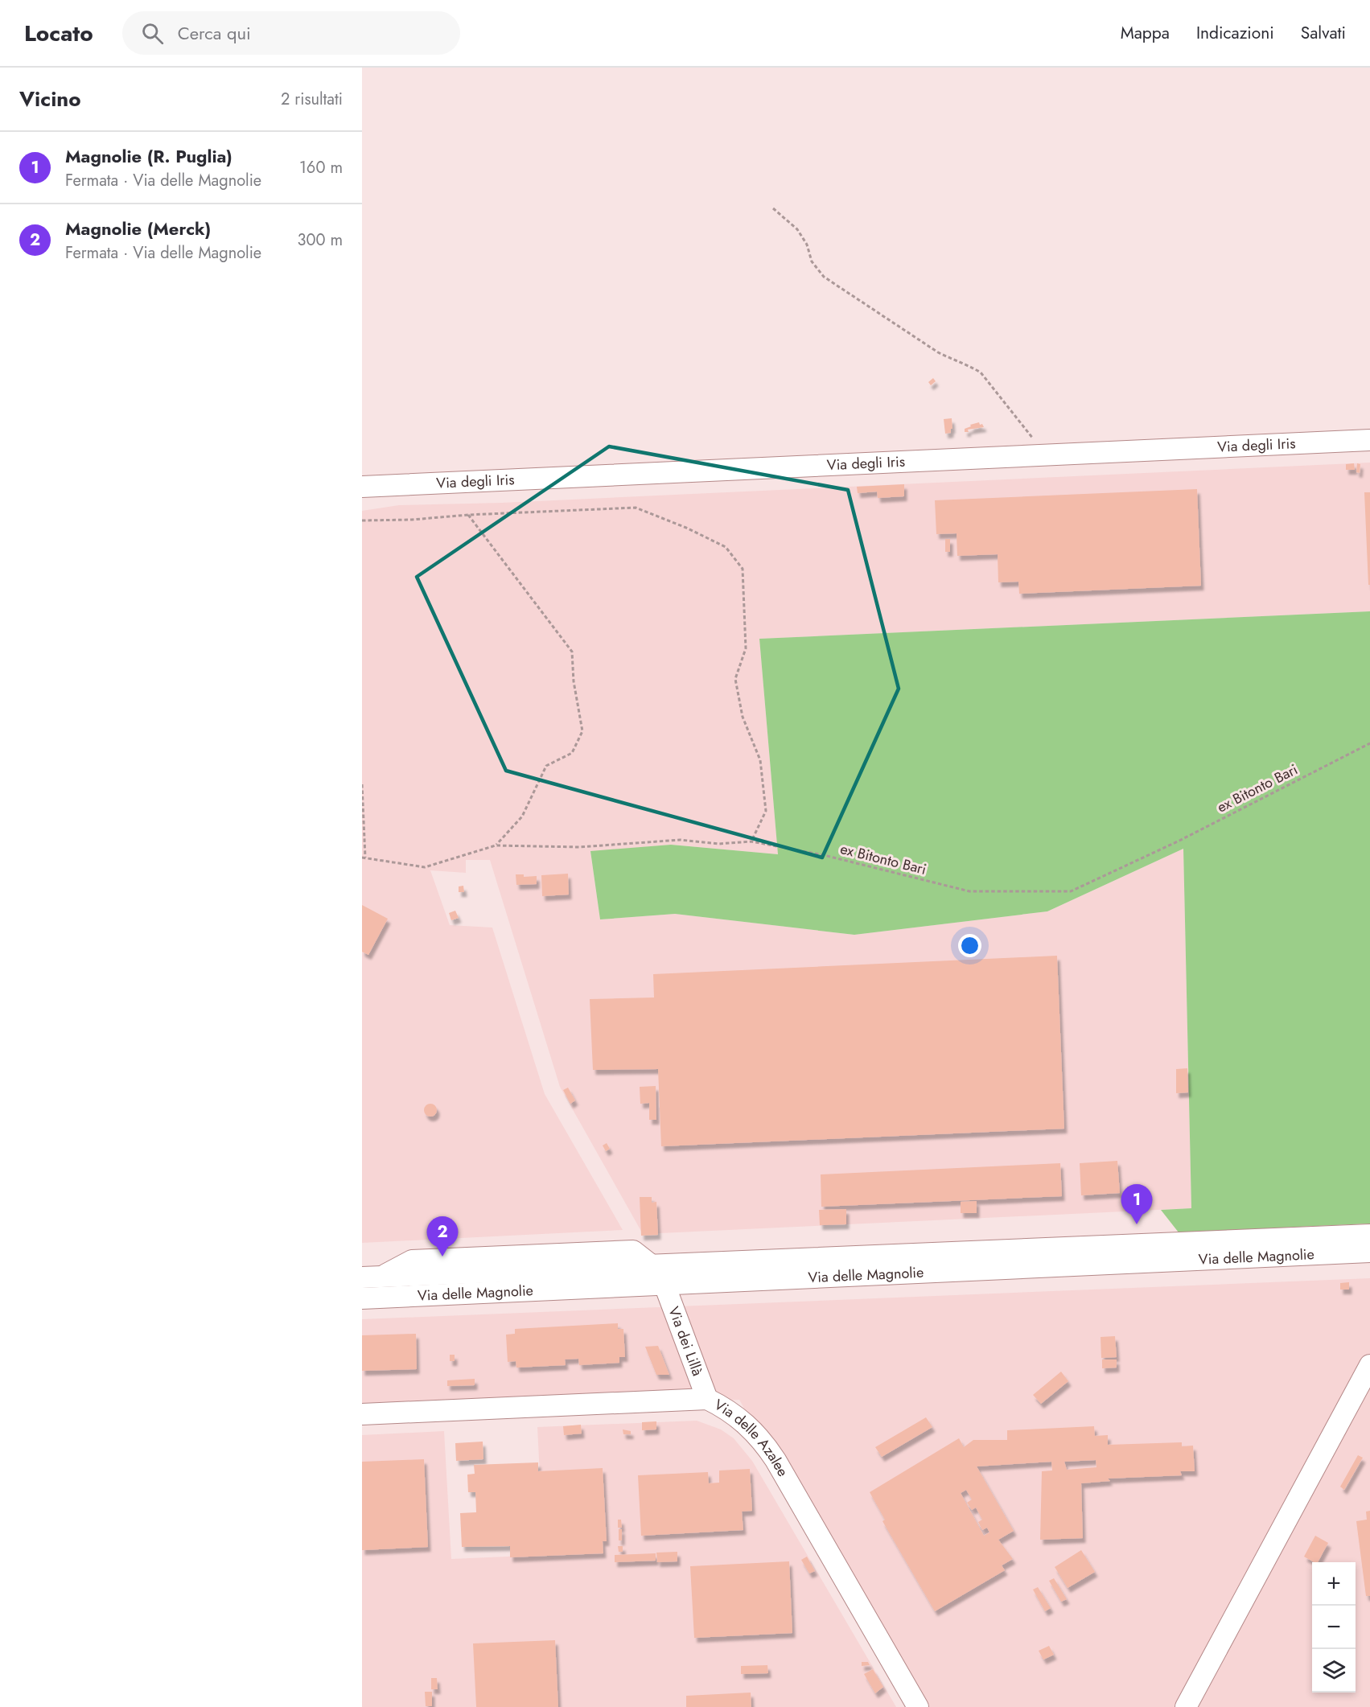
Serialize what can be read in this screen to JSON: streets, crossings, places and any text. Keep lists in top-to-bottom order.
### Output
{
  "streets": {
    "street": [
      "Via degli Iris",
      "Via delle Magnolie",
      "Via dei Lillà",
      "Via delle Azalee"
    ],
    "path": ["ex Bitonto Bari"]
  },
  "crossings": [
    ["Via delle Magnolie", "Via dei Lillà"],
    ["Via dei Lillà", "Via delle Azalee"]
  ],
  "page": {
    "header": "Locato",
    "search": "Cerca qui",
    "nav": ["Mappa", "Indicazioni", "Salvati"],
    "heading": ["Vicino", "2 risultati"],
    "list": [
      {
        "mark": "1",
        "name": "Magnolie (R. Puglia)",
        "note": "Fermata · Via delle Magnolie",
        "value": "160 m"
      },
      {
        "mark": "2",
        "name": "Magnolie (Merck)",
        "note": "Fermata · Via delle Magnolie",
        "value": "300 m"
      }
    ],
    "pins": ["1", "2"],
    "map_buttons": ["+", "−"]
  }
}
